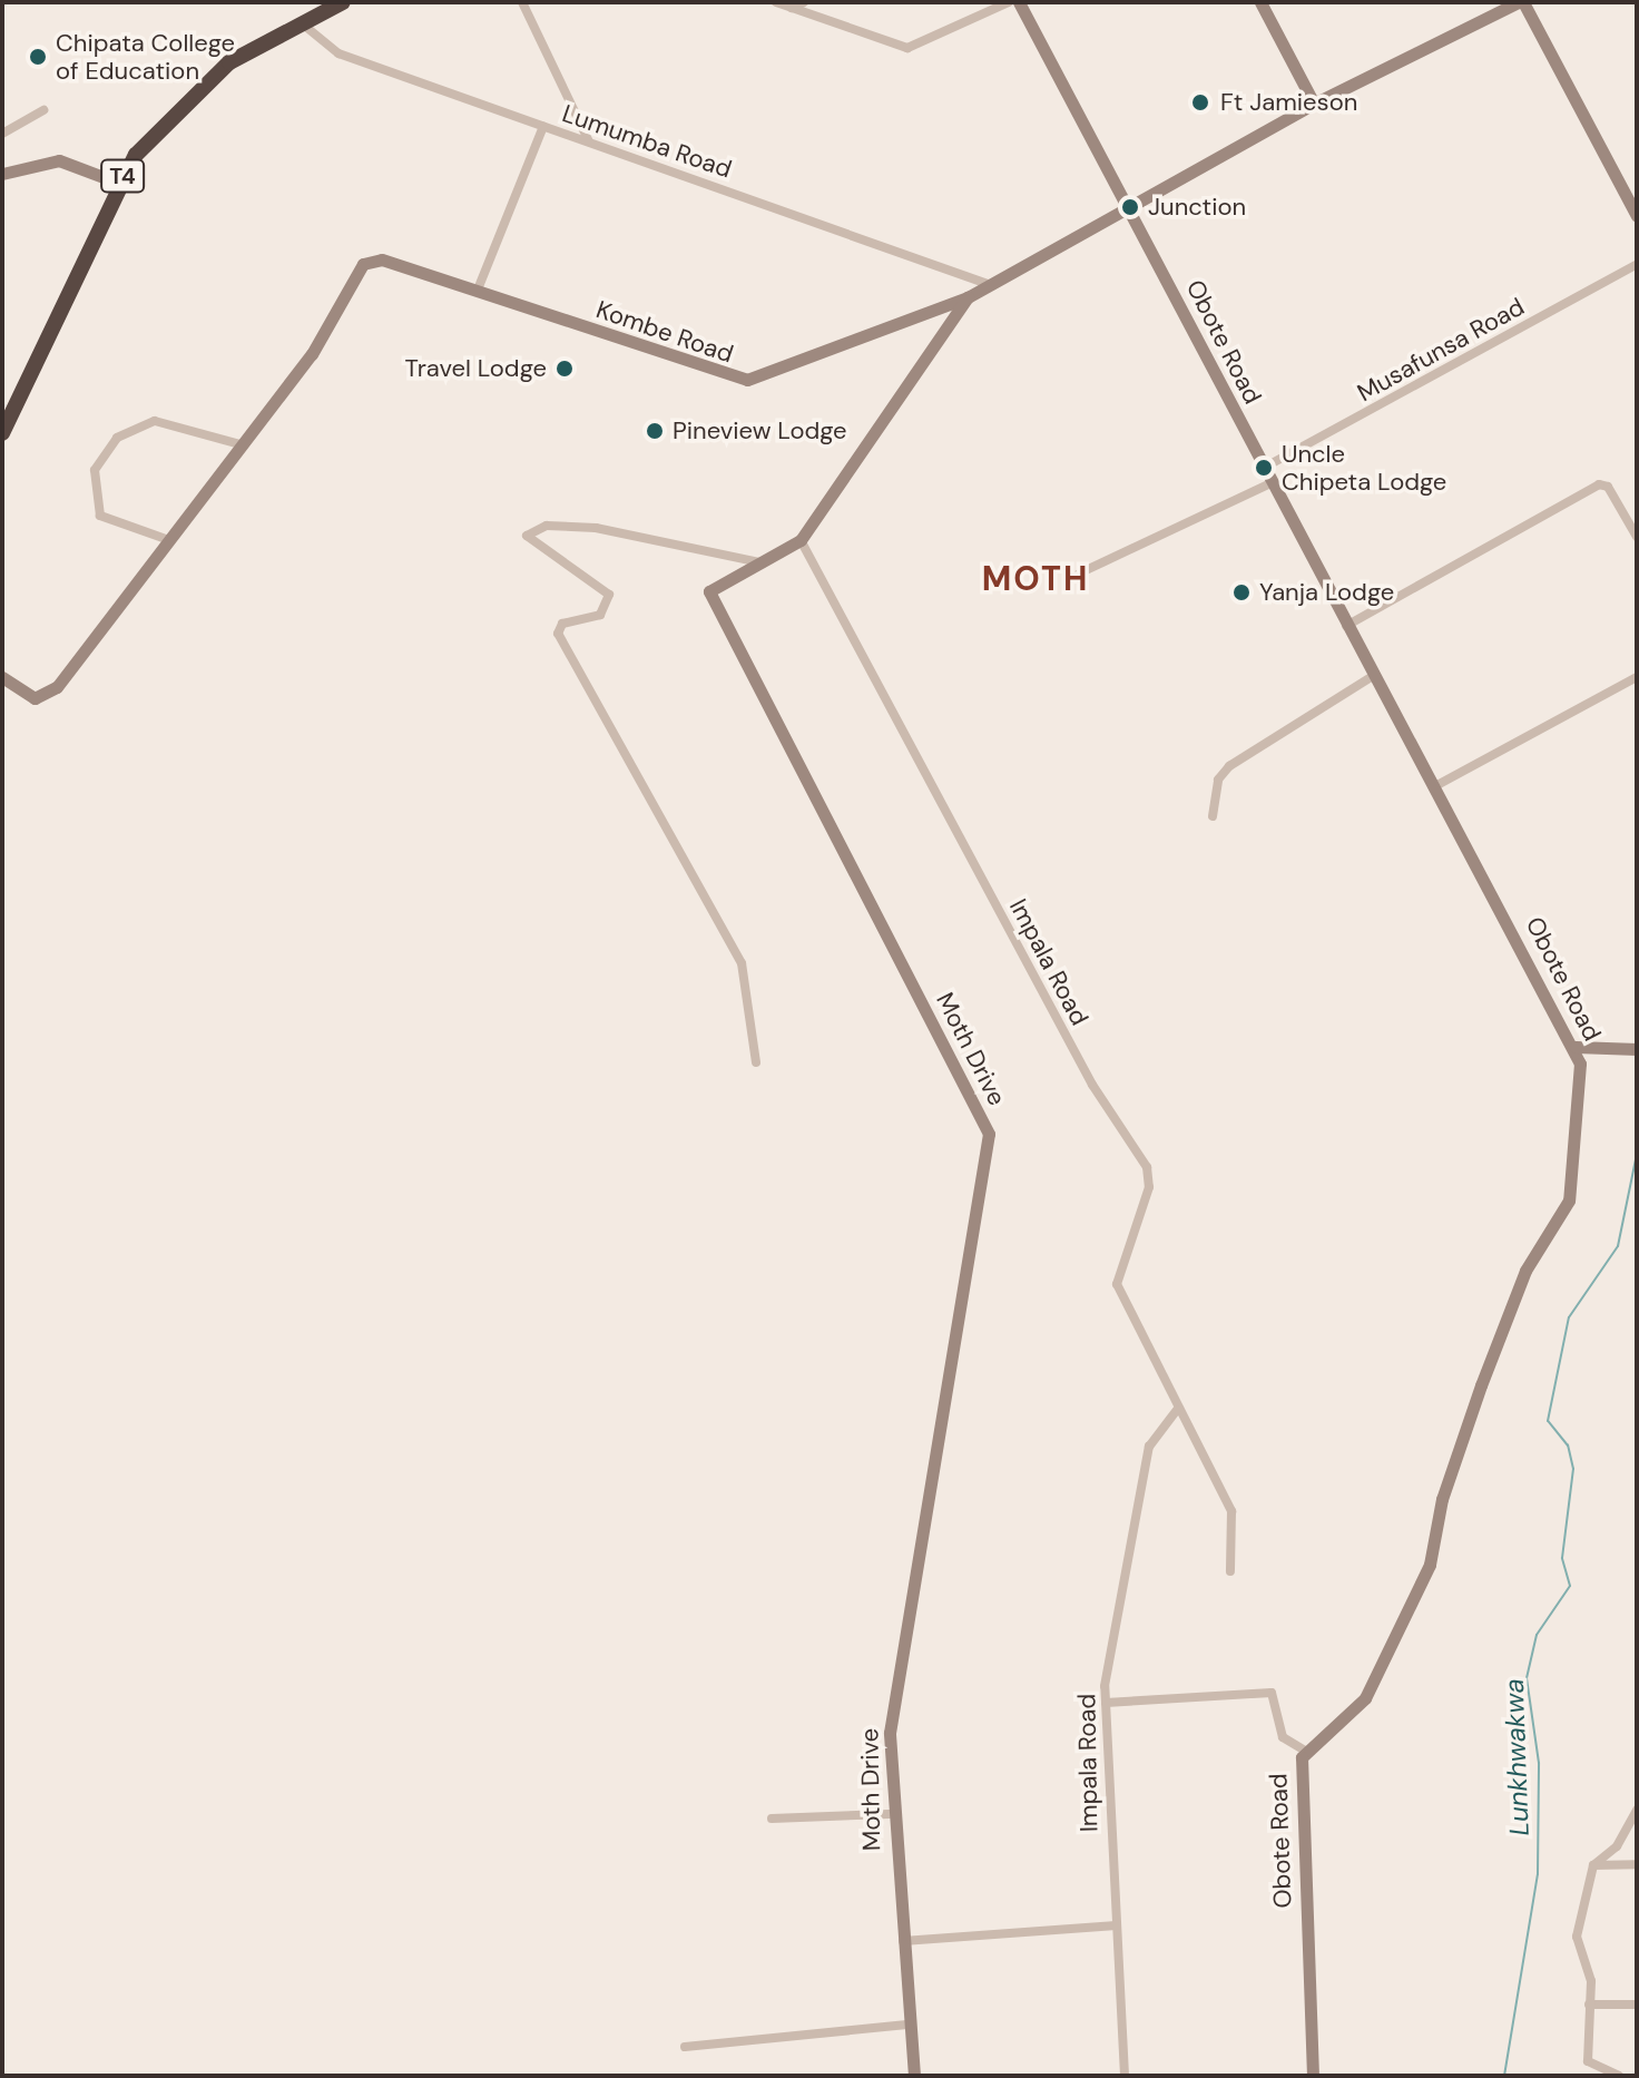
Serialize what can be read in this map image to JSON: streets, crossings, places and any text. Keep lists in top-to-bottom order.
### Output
{
  "streets": {
    "highway": ["T4"],
    "street": [
      "Lumumba Road",
      "Kombe Road",
      "Obote Road",
      "Musafunsa Road",
      "Impala Road",
      "Moth Drive"
    ]
  },
  "crossings": [
    ["Lumumba Road", "T4"],
    ["Lumumba Road", "Kombe Road"],
    ["Kombe Road", "Obote Road"],
    ["Kombe Road", "Moth Drive"],
    ["Obote Road", "Musafunsa Road"],
    ["Impala Road", "Moth Drive"]
  ],
  "districts": ["MOTH"],
  "water": ["Lunkhwakwa"],
  "places": [
    "Chipata College of Education",
    "Ft Jamieson",
    "Junction",
    "Travel Lodge",
    "Pineview Lodge",
    "Uncle Chipeta Lodge",
    "Yanja Lodge"
  ]
}
